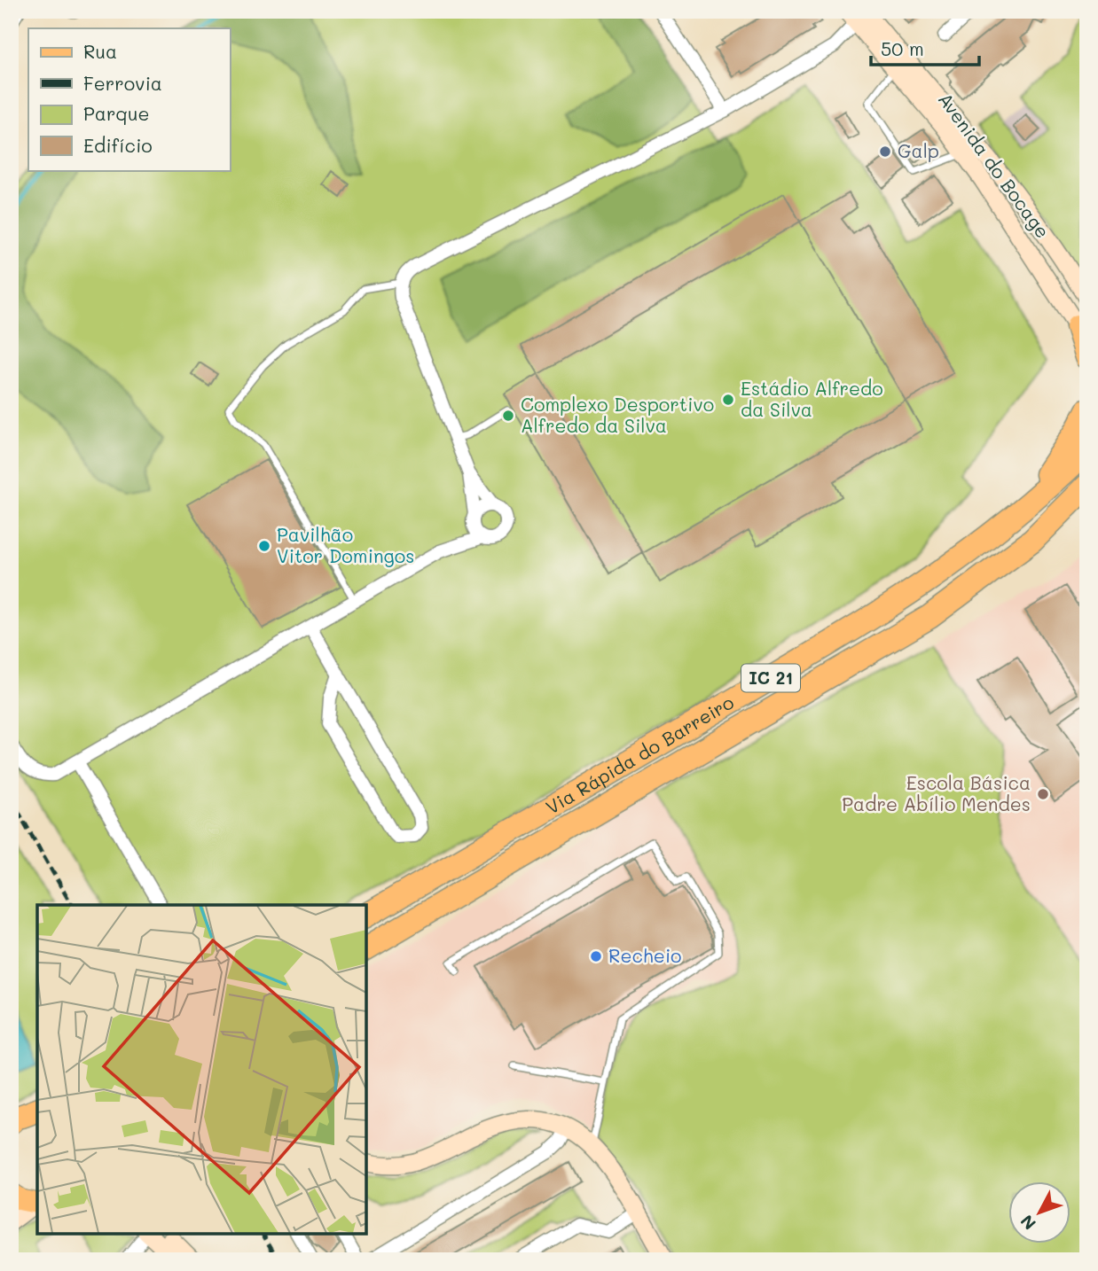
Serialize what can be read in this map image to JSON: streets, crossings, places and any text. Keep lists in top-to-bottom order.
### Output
{
  "streets": {
    "highway": ["IC 21", "Via Rápida do Barreiro"],
    "main road": ["Avenida do Bocage"]
  },
  "places": [
    "Galp",
    "Estádio Alfredo da Silva",
    "Complexo Desportivo Alfredo da Silva",
    "Pavilhão Vitor Domingos",
    "Escola Básica Padre Abílio Mendes",
    "Recheio"
  ],
  "legend": [
    "Rua",
    "Ferrovia",
    "Parque",
    "Edifício"
  ],
  "scale_bar": "50 m",
  "north": "bottom left"
}
